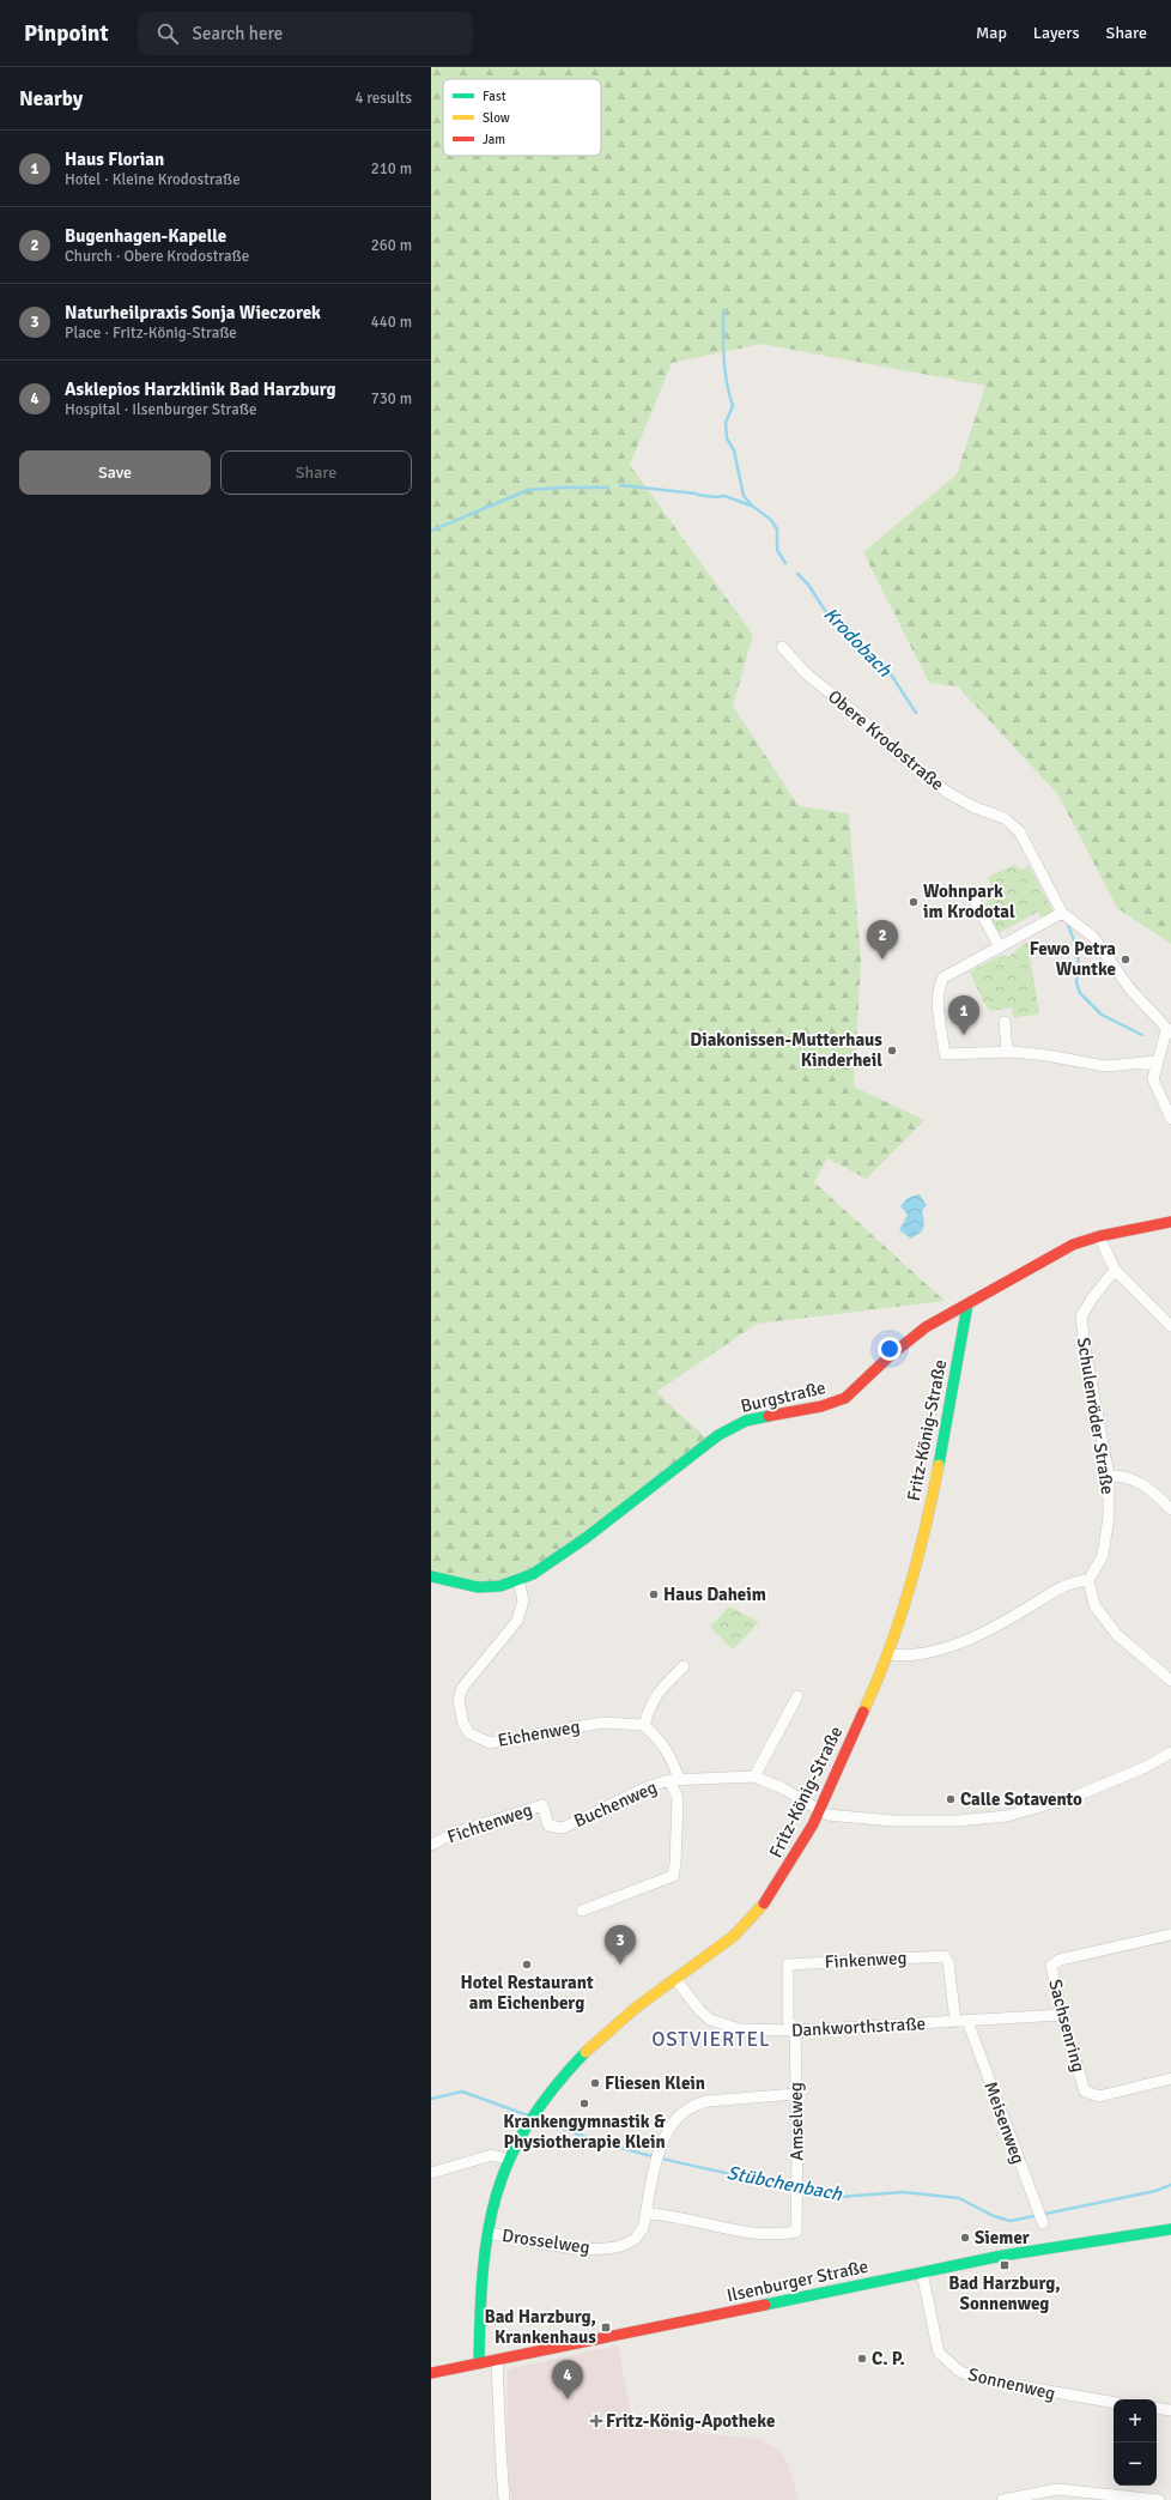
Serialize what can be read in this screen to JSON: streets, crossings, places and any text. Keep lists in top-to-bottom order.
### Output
{
  "streets": {
    "street": [
      "Obere Krodostraße",
      "Burgstraße",
      "Schulenröder Straße",
      "Fritz-König-Straße",
      "Eichenweg",
      "Buchenweg",
      "Fichtenweg",
      "Finkenweg",
      "Sachsenring",
      "Dankworthstraße",
      "Amselweg",
      "Meisenweg",
      "Drosselweg",
      "Ilsenburger Straße",
      "Sonnenweg"
    ]
  },
  "crossings": [
    ["Burgstraße", "Fritz-König-Straße"],
    ["Burgstraße", "Eichenweg"],
    ["Fritz-König-Straße", "Buchenweg"],
    ["Fritz-König-Straße", "Dankworthstraße"],
    ["Fritz-König-Straße", "Drosselweg"],
    ["Fritz-König-Straße", "Ilsenburger Straße"],
    ["Buchenweg", "Fichtenweg"],
    ["Finkenweg", "Dankworthstraße"],
    ["Finkenweg", "Amselweg"],
    ["Sachsenring", "Dankworthstraße"],
    ["Dankworthstraße", "Amselweg"],
    ["Dankworthstraße", "Meisenweg"],
    ["Amselweg", "Drosselweg"],
    ["Ilsenburger Straße", "Sonnenweg"]
  ],
  "districts": ["OSTVIERTEL"],
  "water": ["Krodobach", "Stübchenbach"],
  "places": {
    "other": [
      "Wohnpark im Krodotal",
      "Fewo Petra Wuntke",
      "Diakonissen-Mutterhaus Kinderheil",
      "Haus Daheim",
      "Calle Sotavento",
      "Hotel Restaurant am Eichenberg",
      "Fliesen Klein",
      "Krankengymnastik & Physiotherapie Klein",
      "Siemer",
      "C. P."
    ],
    "transit": ["Bad Harzburg, Sonnenweg", "Bad Harzburg, Krankenhaus"],
    "health": ["Fritz-König-Apotheke"]
  },
  "legend": ["Fast", "Slow", "Jam"],
  "page": {
    "header": "Pinpoint",
    "search": "Search here",
    "nav": ["Map", "Layers", "Share"],
    "heading": ["Nearby", "4 results"],
    "list": [
      {
        "mark": "1",
        "name": "Haus Florian",
        "note": "Hotel · Kleine Krodostraße",
        "value": "210 m"
      },
      {
        "mark": "2",
        "name": "Bugenhagen-Kapelle",
        "note": "Church · Obere Krodostraße",
        "value": "260 m"
      },
      {
        "mark": "3",
        "name": "Naturheilpraxis Sonja Wieczorek",
        "note": "Place · Fritz-König-Straße",
        "value": "440 m"
      },
      {
        "mark": "4",
        "name": "Asklepios Harzklinik Bad Harzburg",
        "note": "Hospital · Ilsenburger Straße",
        "value": "730 m"
      }
    ],
    "buttons": ["Save", "Share"],
    "pins": [
      "2",
      "1",
      "3",
      "4"
    ],
    "map_buttons": ["+", "−"]
  }
}
